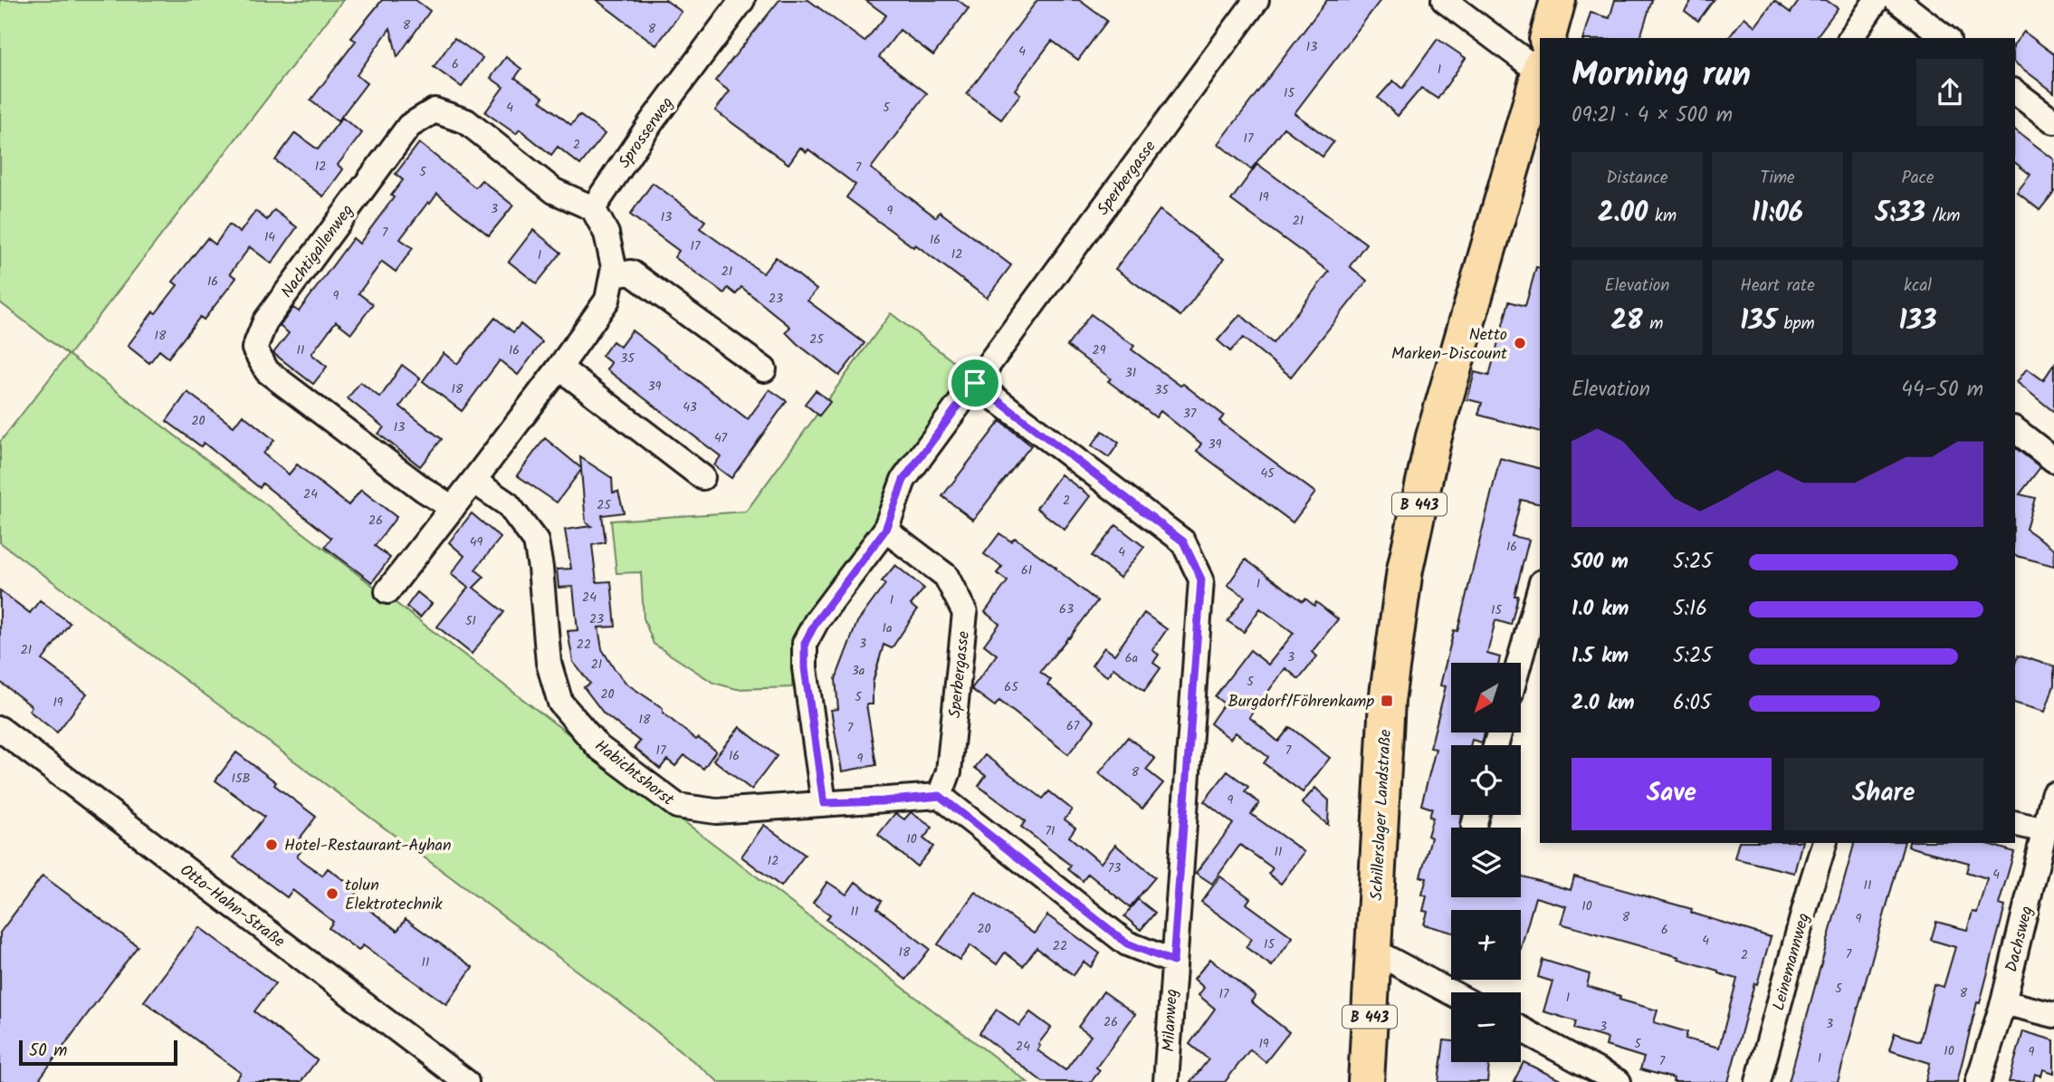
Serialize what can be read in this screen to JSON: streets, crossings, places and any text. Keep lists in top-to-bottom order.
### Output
{
  "streets": {
    "main road": ["B 443", "Schillerslager Landstraße"],
    "street": [
      "Sprosserweg",
      "Sperbergasse",
      "Nachtigallenweg",
      "Habichtshorst",
      "Otto-Hahn-Straße",
      "Dachsweg",
      "Leinemannweg",
      "Milanweg"
    ]
  },
  "crossings": [
    ["Sprosserweg", "Nachtigallenweg"],
    ["Sperbergasse", "Habichtshorst"],
    ["Sperbergasse", "Milanweg"]
  ],
  "places": {
    "other": ["Netto Marken-Discount", "Hotel-Restaurant-Ayhan", "tolun Elektrotechnik"],
    "transit": ["Burgdorf/Föhrenkamp"]
  },
  "house_numbers": [
    "8",
    "8",
    "13",
    "4",
    "6",
    "1",
    "15",
    "4",
    "5",
    "17",
    "2",
    "12",
    "7",
    "5",
    "19",
    "3",
    "9",
    "13",
    "21",
    "7",
    "14",
    "16",
    "17",
    "12",
    "1",
    "21",
    "16",
    "9",
    "23",
    "18",
    "25",
    "11",
    "16",
    "29",
    "35",
    "31",
    "39",
    "18",
    "35",
    "43",
    "37",
    "20",
    "13",
    "47",
    "39",
    "45",
    "24",
    "2",
    "25",
    "26",
    "49",
    "16",
    "4",
    "61",
    "1",
    "24",
    "1",
    "63",
    "15",
    "23",
    "51",
    "1a",
    "3",
    "22",
    "21",
    "3",
    "6a",
    "21",
    "3a",
    "5",
    "65",
    "20",
    "5",
    "19",
    "18",
    "67",
    "7",
    "17",
    "7",
    "16",
    "9",
    "8",
    "15B",
    "9",
    "71",
    "10",
    "11",
    "12",
    "73",
    "4",
    "11",
    "10",
    "11",
    "8",
    "9",
    "20",
    "6",
    "4",
    "15",
    "22",
    "18",
    "7",
    "2",
    "11",
    "5",
    "8",
    "17",
    "1",
    "26",
    "3",
    "3",
    "19",
    "5",
    "24",
    "10",
    "9",
    "1",
    "7"
  ],
  "scale_bar": "50 m",
  "north": "bottom left",
  "page": {
    "heading": ["Morning run", "09:21 · 4 × 500 m"],
    "stats": [
      ["Distance", "2.00 km"],
      ["Time", "11:06"],
      ["Pace", "5:33 /km"],
      ["Elevation", "28 m"],
      ["Heart rate", "135 bpm"],
      ["kcal", "133"]
    ],
    "chart": ["Elevation", "44–50 m"],
    "list": [
      {
        "name": "500 m",
        "note": "5:25"
      },
      {
        "name": "1.0 km",
        "note": "5:16"
      },
      {
        "name": "1.5 km",
        "note": "5:25"
      },
      {
        "name": "2.0 km",
        "note": "6:05"
      }
    ],
    "map_buttons": ["+", "−"],
    "buttons": ["Save", "Share"],
    "scale": "50 m"
  }
}
